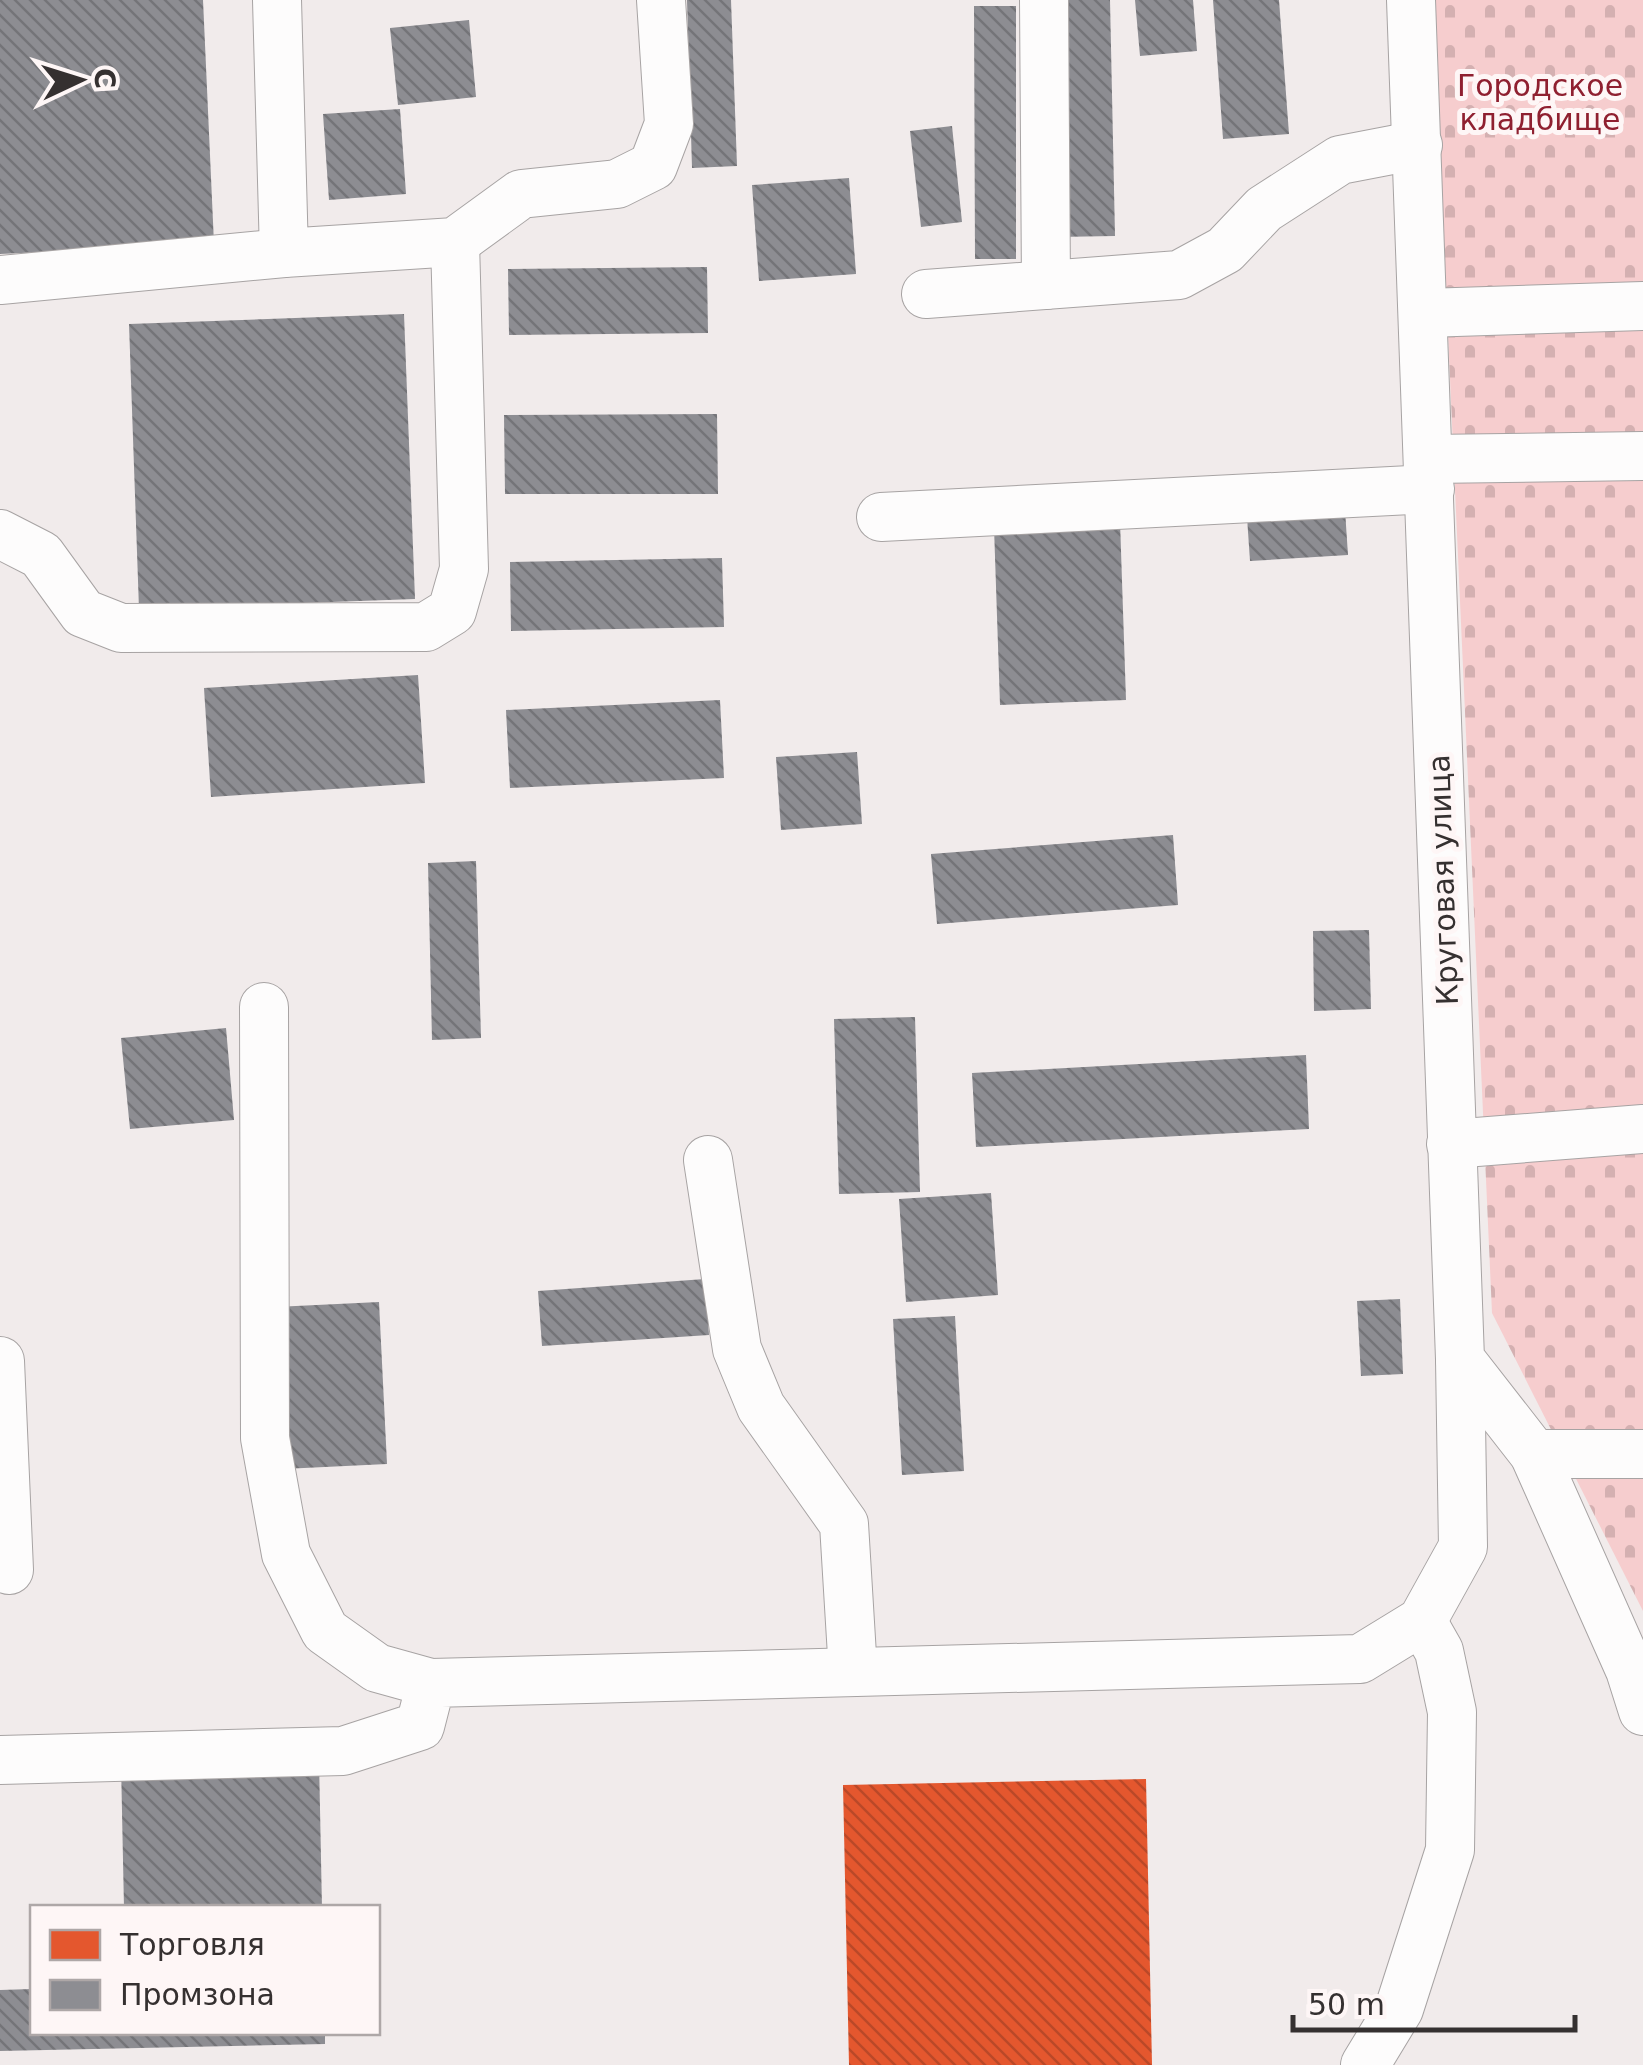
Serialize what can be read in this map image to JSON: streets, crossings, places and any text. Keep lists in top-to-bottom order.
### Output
{
  "streets": {
    "street": ["Круговая улица"]
  },
  "parks": ["Городское кладбище"],
  "legend": ["Торговля", "Промзона"],
  "scale_bar": "50 m",
  "north": "right"
}
